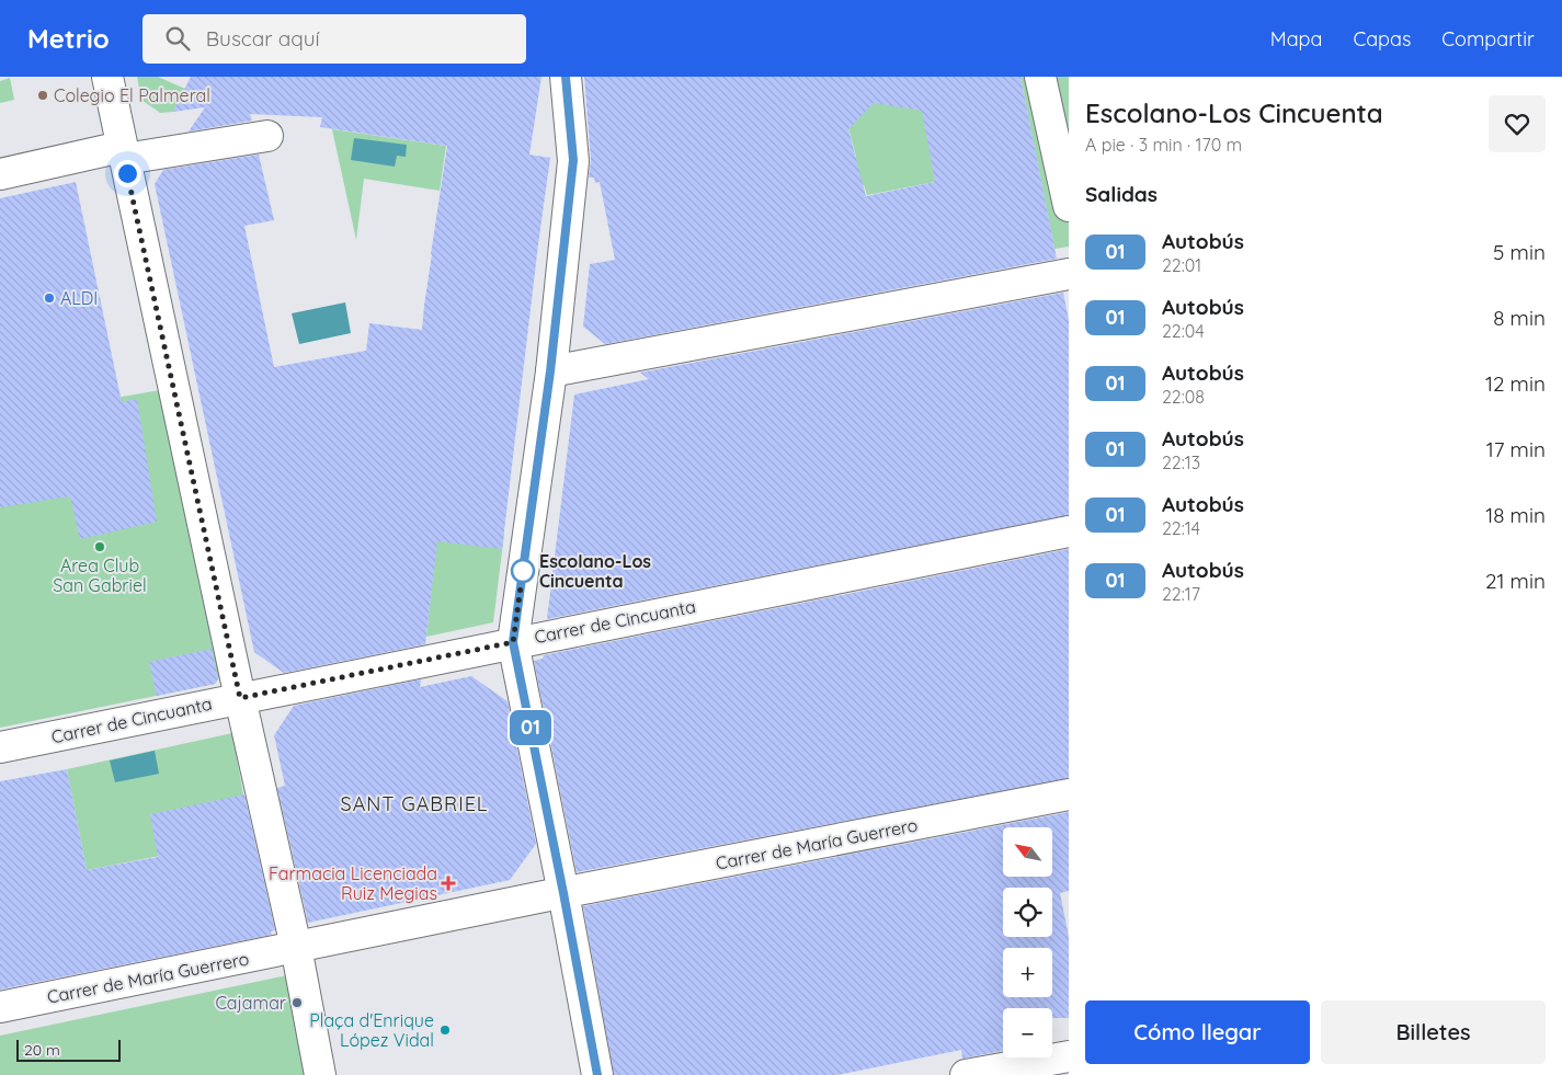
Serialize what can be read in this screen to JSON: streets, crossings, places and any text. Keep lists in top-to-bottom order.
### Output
{
  "streets": {
    "street": ["Carrer de Cincuanta", "Carrer de María Guerrero"]
  },
  "districts": ["SANT GABRIEL"],
  "places": {
    "other": [
      "Colegio El Palmeral",
      "ALDI",
      "Area Club San Gabriel",
      "Escolano-Los Cincuenta",
      "Cajamar",
      "Plaça d'Enrique López Vidal"
    ],
    "health": ["Farmacia Licenciada Ruiz Megias"]
  },
  "lines": ["bus line 01"],
  "scale_bar": "20 m",
  "north": "top left",
  "page": {
    "header": "Metrio",
    "search": "Buscar aquí",
    "nav": ["Mapa", "Capas", "Compartir"],
    "on_map": "01",
    "heading": [
      ["Escolano-Los Cincuenta", "A pie · 3 min · 170 m"],
      "Salidas"
    ],
    "list": [
      {
        "mark": "01",
        "name": "Autobús",
        "note": "22:01",
        "value": "5 min"
      },
      {
        "mark": "01",
        "name": "Autobús",
        "note": "22:04",
        "value": "8 min"
      },
      {
        "mark": "01",
        "name": "Autobús",
        "note": "22:08",
        "value": "12 min"
      },
      {
        "mark": "01",
        "name": "Autobús",
        "note": "22:13",
        "value": "17 min"
      },
      {
        "mark": "01",
        "name": "Autobús",
        "note": "22:14",
        "value": "18 min"
      },
      {
        "mark": "01",
        "name": "Autobús",
        "note": "22:17",
        "value": "21 min"
      }
    ],
    "map_buttons": ["+", "−"],
    "buttons": ["Cómo llegar", "Billetes"],
    "scale": "20 m"
  }
}
